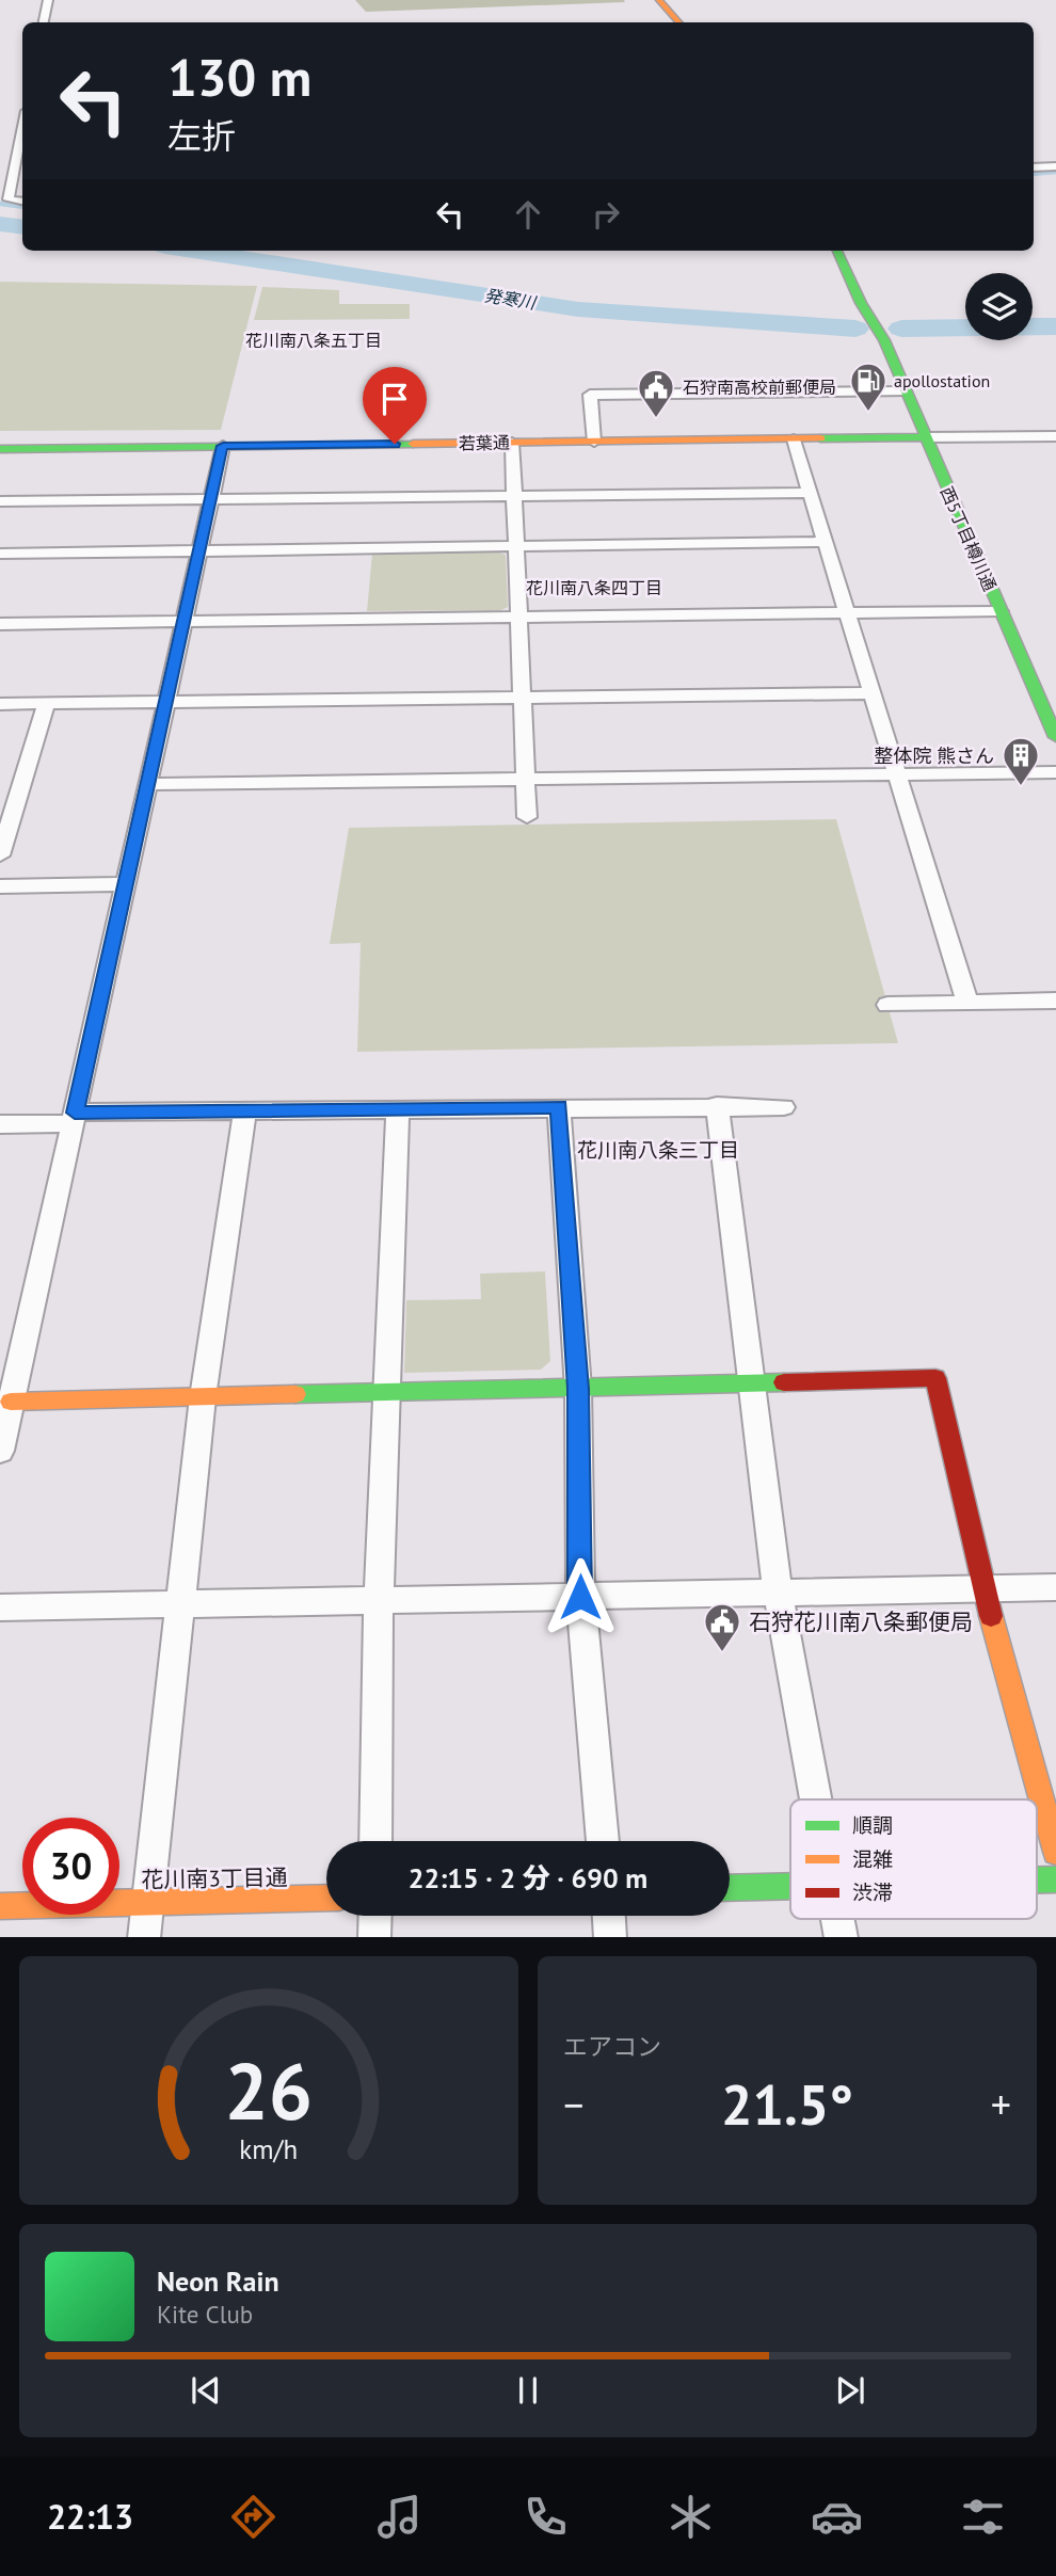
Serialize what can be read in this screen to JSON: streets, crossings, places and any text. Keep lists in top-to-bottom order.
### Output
{
  "streets": {
    "street": ["若葉通", "西5丁目樽川通", "花川南3丁目通"]
  },
  "crossings": [
    ["若葉通", "西5丁目樽川通"]
  ],
  "districts": ["花川南八条五丁目", "花川南八条四丁目", "花川南八条三丁目"],
  "water": ["発寒川"],
  "places": {
    "fuel station": ["apollostation"],
    "public building": ["石狩南高校前郵便局", "石狩花川南八条郵便局"],
    "building": ["整体院 熊さん"]
  },
  "legend": ["順調", "混雑", "渋滞"],
  "page": {
    "turn": ["130 m", "左折"],
    "limit": "30",
    "trip": "22:15 · 2 分 · 690 m",
    "tile": "エアコン",
    "heat": ["−", "21.5°", "+"],
    "song": ["Neon Rain", "Kite Club"],
    "tabs": "22:13",
    "gauge": ["26", "km/h"]
  }
}
